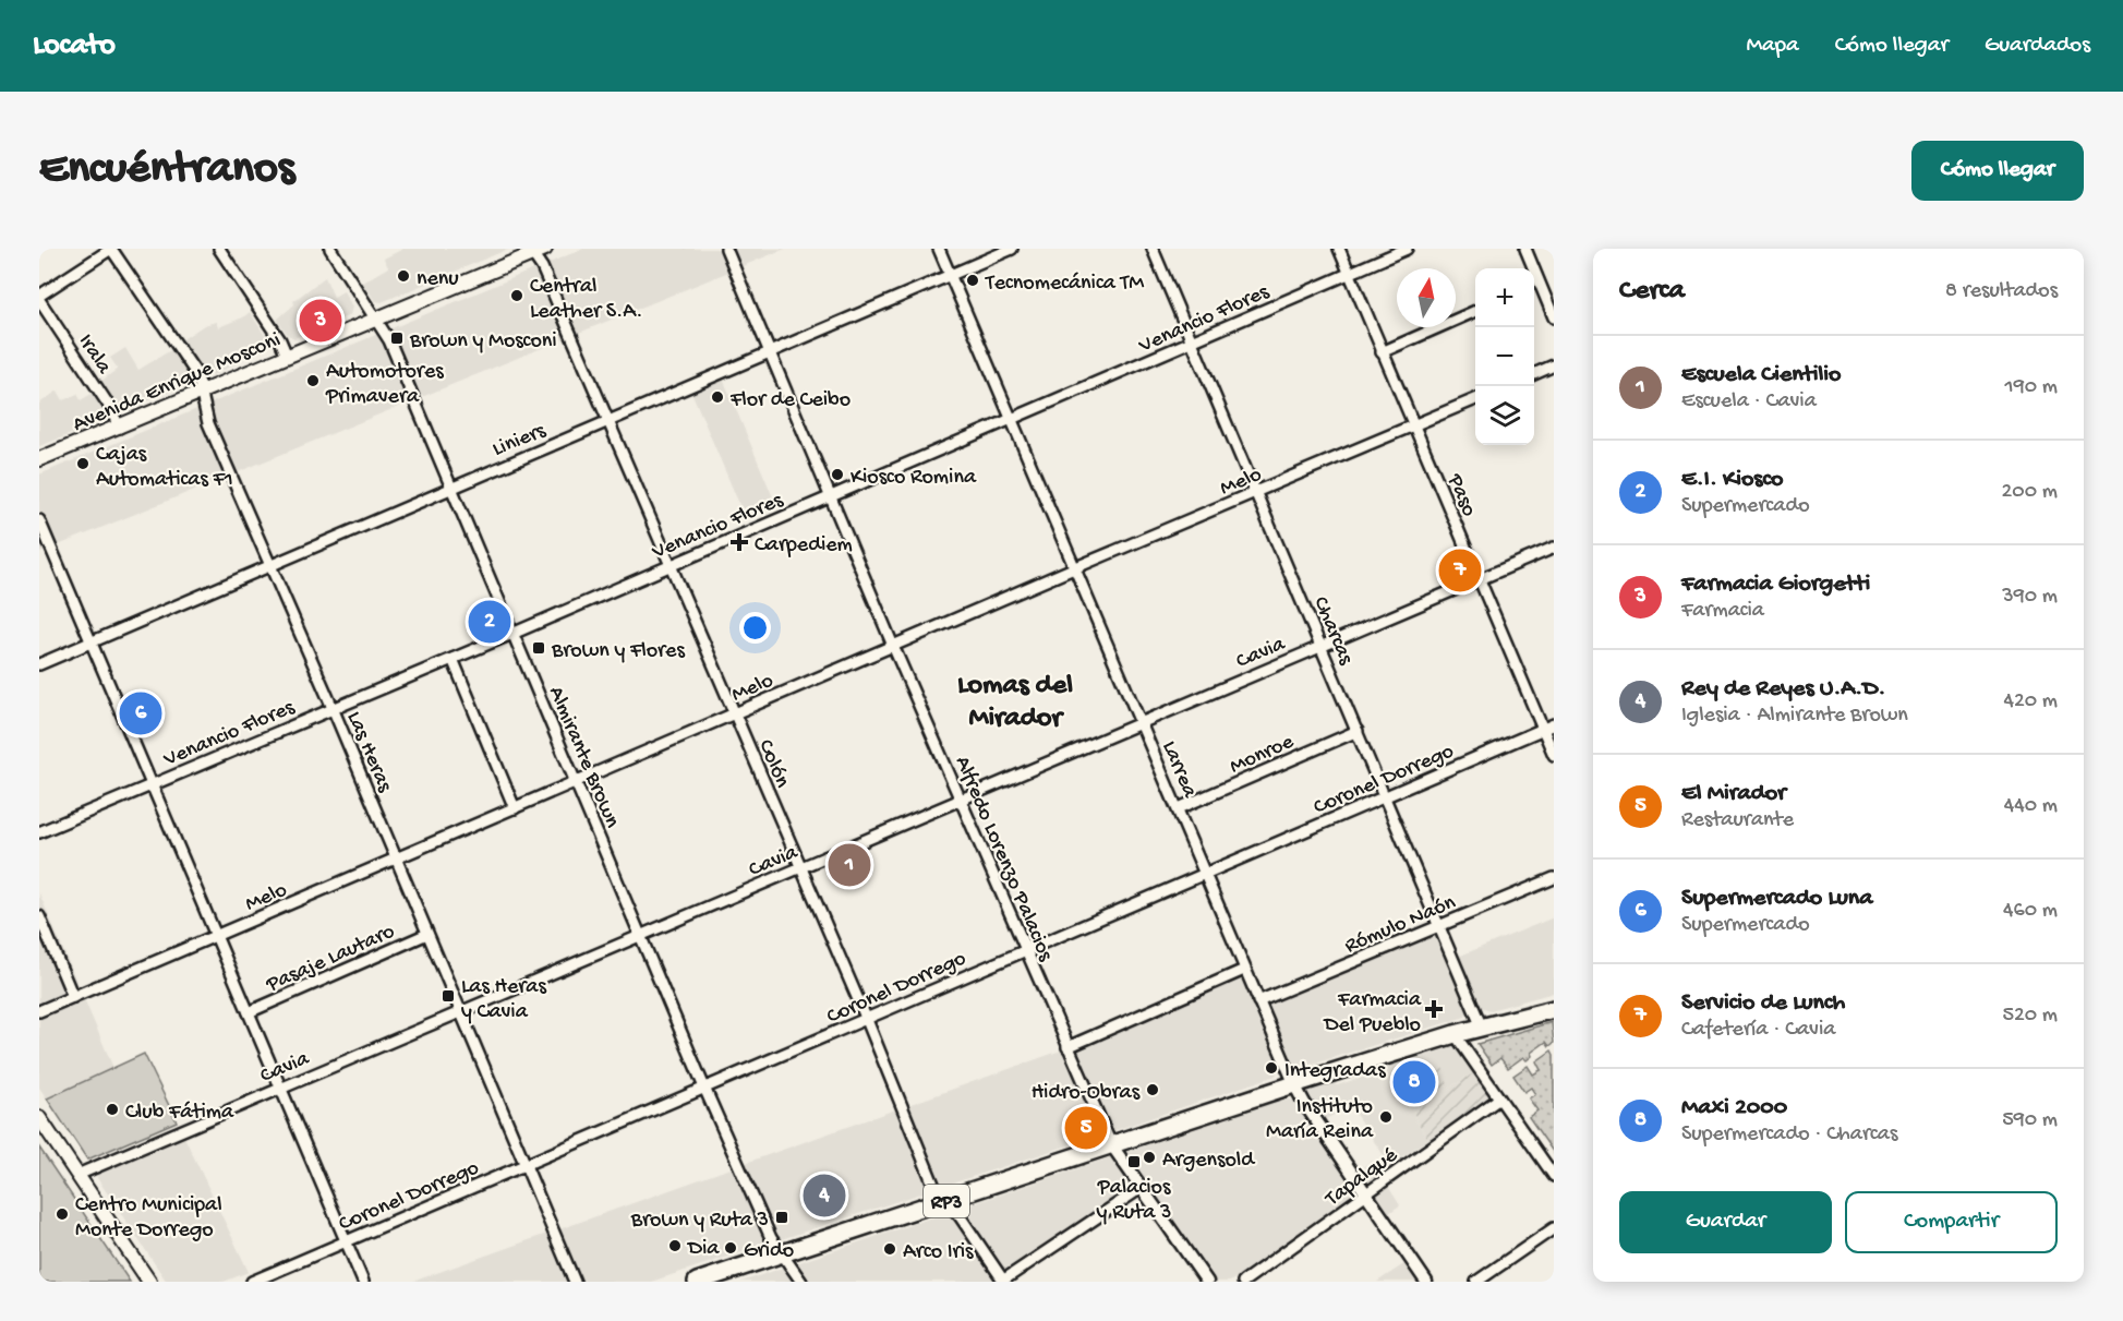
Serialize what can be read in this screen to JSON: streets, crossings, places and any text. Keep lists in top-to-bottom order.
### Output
{
  "streets": {
    "highway": ["RP3"],
    "main road": ["Avenida Enrique Mosconi"],
    "street": [
      "Venancio Flores",
      "Irala",
      "Liniers",
      "Melo",
      "Paso",
      "Charcas",
      "Cavia",
      "Las Heras",
      "Monroe",
      "Almirante Brown",
      "Colón",
      "Larrea",
      "Coronel Dorrego",
      "Alfredo Lorenzo Palacios",
      "Rómulo Naón",
      "Pasaje Lautaro",
      "Tapalqué"
    ]
  },
  "crossings": [
    ["Venancio Flores", "Paso"],
    ["Venancio Flores", "Charcas"],
    ["Venancio Flores", "Las Heras"],
    ["Venancio Flores", "Almirante Brown"],
    ["Venancio Flores", "Colón"],
    ["Venancio Flores", "Larrea"],
    ["Venancio Flores", "Alfredo Lorenzo Palacios"],
    ["Irala", "Avenida Enrique Mosconi"],
    ["Avenida Enrique Mosconi", "Las Heras"],
    ["Avenida Enrique Mosconi", "Almirante Brown"],
    ["Avenida Enrique Mosconi", "Colón"],
    ["Liniers", "Las Heras"],
    ["Liniers", "Almirante Brown"],
    ["Liniers", "Colón"],
    ["Liniers", "Larrea"],
    ["Liniers", "Alfredo Lorenzo Palacios"],
    ["Melo", "Paso"],
    ["Melo", "Charcas"],
    ["Melo", "Las Heras"],
    ["Melo", "Almirante Brown"],
    ["Melo", "Colón"],
    ["Melo", "Larrea"],
    ["Melo", "Alfredo Lorenzo Palacios"],
    ["Paso", "Cavia"],
    ["Paso", "Coronel Dorrego"],
    ["Charcas", "Cavia"],
    ["Charcas", "Monroe"],
    ["Charcas", "Coronel Dorrego"],
    ["Charcas", "Rómulo Naón"],
    ["Charcas", "RP3"],
    ["Cavia", "Las Heras"],
    ["Cavia", "Almirante Brown"],
    ["Cavia", "Colón"],
    ["Cavia", "Larrea"],
    ["Cavia", "Alfredo Lorenzo Palacios"],
    ["Las Heras", "Coronel Dorrego"],
    ["Las Heras", "Pasaje Lautaro"],
    ["Monroe", "Larrea"],
    ["Almirante Brown", "Coronel Dorrego"],
    ["Almirante Brown", "RP3"],
    ["Colón", "Coronel Dorrego"],
    ["Colón", "RP3"],
    ["Larrea", "Coronel Dorrego"],
    ["Larrea", "Rómulo Naón"],
    ["Larrea", "Tapalqué"],
    ["Larrea", "RP3"],
    ["Coronel Dorrego", "Alfredo Lorenzo Palacios"],
    ["Alfredo Lorenzo Palacios", "RP3"]
  ],
  "districts": ["Lomas del Mirador"],
  "places": {
    "other": [
      "nenu",
      "Tecnomecánica TM",
      "Central Leather S.A.",
      "Automotores Primavera",
      "Flor de Ceibo",
      "Cajas Automaticas F1",
      "Kiosco Romina",
      "Integradas",
      "Hidro-Obras",
      "Club Fátima",
      "Instituto María Reina",
      "Argensold",
      "Centro Municipal Monte Dorrego",
      "Dia",
      "Grido",
      "Arco Iris"
    ],
    "transit": [
      "Brown y Mosconi",
      "Brown y Flores",
      "Las Heras y Cavia",
      "Palacios y Ruta 3",
      "Brown y Ruta 3"
    ],
    "health": ["Carpediem", "Farmacia Del Pueblo"]
  },
  "north": "top",
  "page": {
    "header": "Locato",
    "nav": ["Mapa", "Cómo llegar", "Guardados"],
    "buttons": [
      "Cómo llegar",
      ["Guardar", "Compartir"]
    ],
    "title": "Encuéntranos",
    "heading": ["Cerca", "8 resultados"],
    "map_buttons": ["+", "−"],
    "pins": [
      "3",
      "7",
      "2",
      "6",
      "1",
      "8",
      "5",
      "4"
    ],
    "list": [
      {
        "mark": "1",
        "name": "Escuela Cientilio",
        "note": "Escuela · Cavia",
        "value": "190 m"
      },
      {
        "mark": "2",
        "name": "E.I. Kiosco",
        "note": "Supermercado",
        "value": "200 m"
      },
      {
        "mark": "3",
        "name": "Farmacia Giorgetti",
        "note": "Farmacia",
        "value": "390 m"
      },
      {
        "mark": "4",
        "name": "Rey de Reyes U.A.D.",
        "note": "Iglesia · Almirante Brown",
        "value": "420 m"
      },
      {
        "mark": "5",
        "name": "El Mirador",
        "note": "Restaurante",
        "value": "440 m"
      },
      {
        "mark": "6",
        "name": "Supermercado Luna",
        "note": "Supermercado",
        "value": "460 m"
      },
      {
        "mark": "7",
        "name": "Servicio de Lunch",
        "note": "Cafetería · Cavia",
        "value": "520 m"
      },
      {
        "mark": "8",
        "name": "Maxi 2000",
        "note": "Supermercado · Charcas",
        "value": "590 m"
      }
    ]
  }
}
